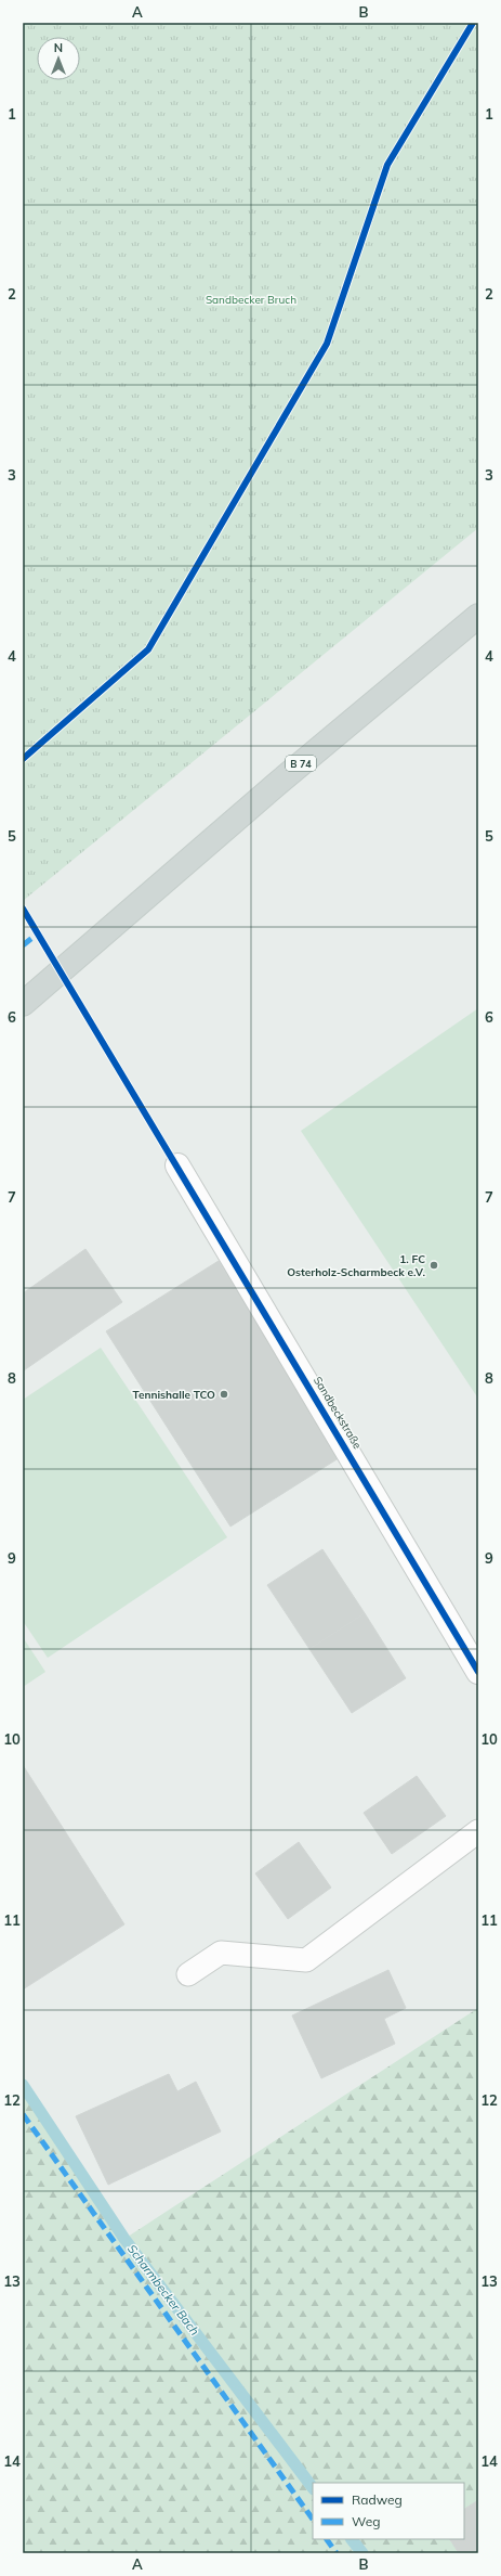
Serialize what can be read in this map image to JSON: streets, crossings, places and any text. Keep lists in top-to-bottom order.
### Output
{
  "streets": {
    "main road": ["B 74"],
    "street": ["Sandbeckstraße"]
  },
  "water": ["Scharmbecker Bach"],
  "parks": ["Sandbecker Bruch"],
  "places": ["1. FC Osterholz-Scharmbeck e.V.", "Tennishalle TCO"],
  "legend": ["Radweg", "Weg"],
  "north": "top",
  "grid": {
    "columns": ["A", "B"],
    "rows": [
      "1",
      "2",
      "3",
      "4",
      "5",
      "6",
      "7",
      "8",
      "9",
      "10",
      "11",
      "12",
      "13",
      "14"
    ]
  }
}
